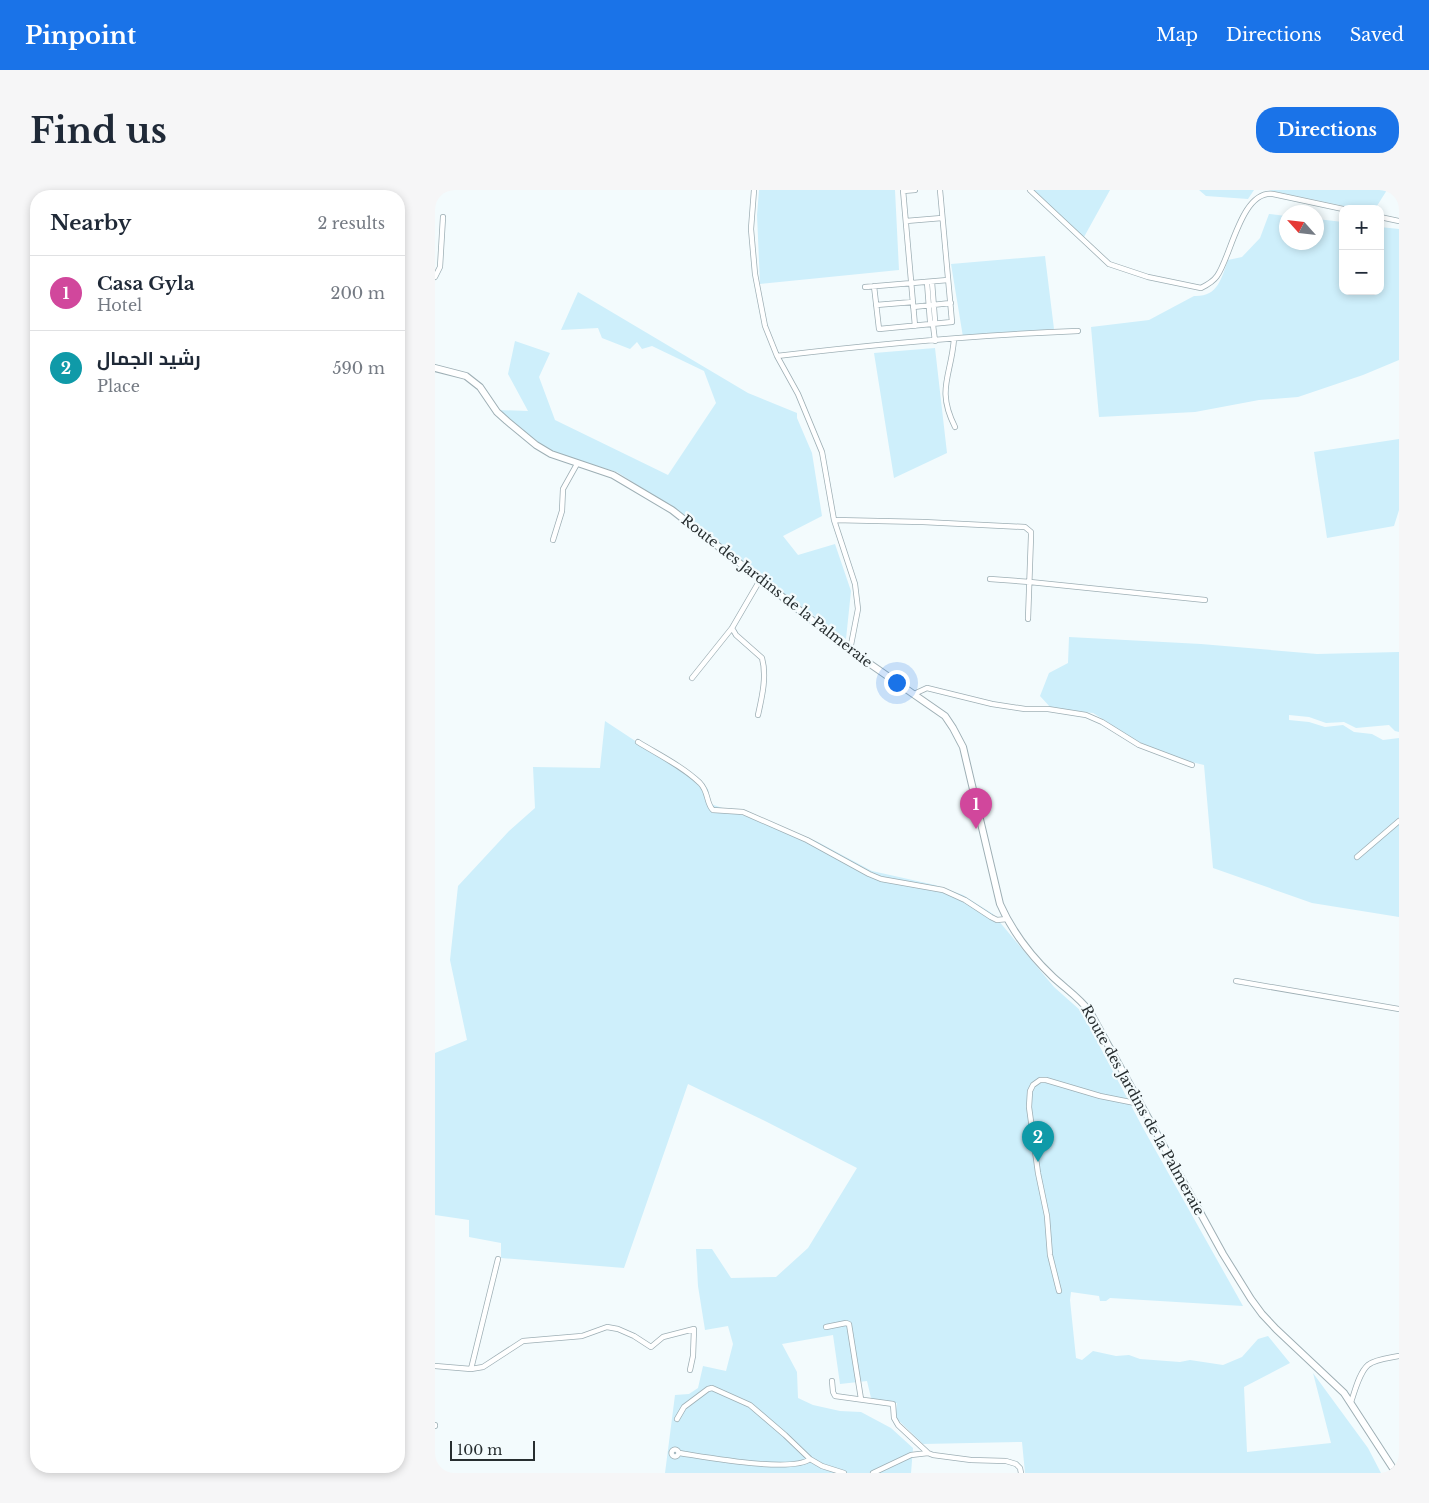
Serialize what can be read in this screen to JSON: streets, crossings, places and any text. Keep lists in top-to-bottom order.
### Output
{
  "streets": {
    "street": ["Route des Jardins de la Palmeraie"]
  },
  "scale_bar": "100 m",
  "north": "top left",
  "page": {
    "header": "Pinpoint",
    "nav": ["Map", "Directions", "Saved"],
    "buttons": "Directions",
    "title": "Find us",
    "heading": ["Nearby", "2 results"],
    "map_buttons": ["+", "−"],
    "list": [
      {
        "mark": "1",
        "name": "Casa Gyla",
        "note": "Hotel",
        "value": "200 m"
      },
      {
        "mark": "2",
        "name": "رشيد الجمال",
        "note": "Place",
        "value": "590 m"
      }
    ],
    "pins": ["1", "2"],
    "scale": "100 m"
  }
}
